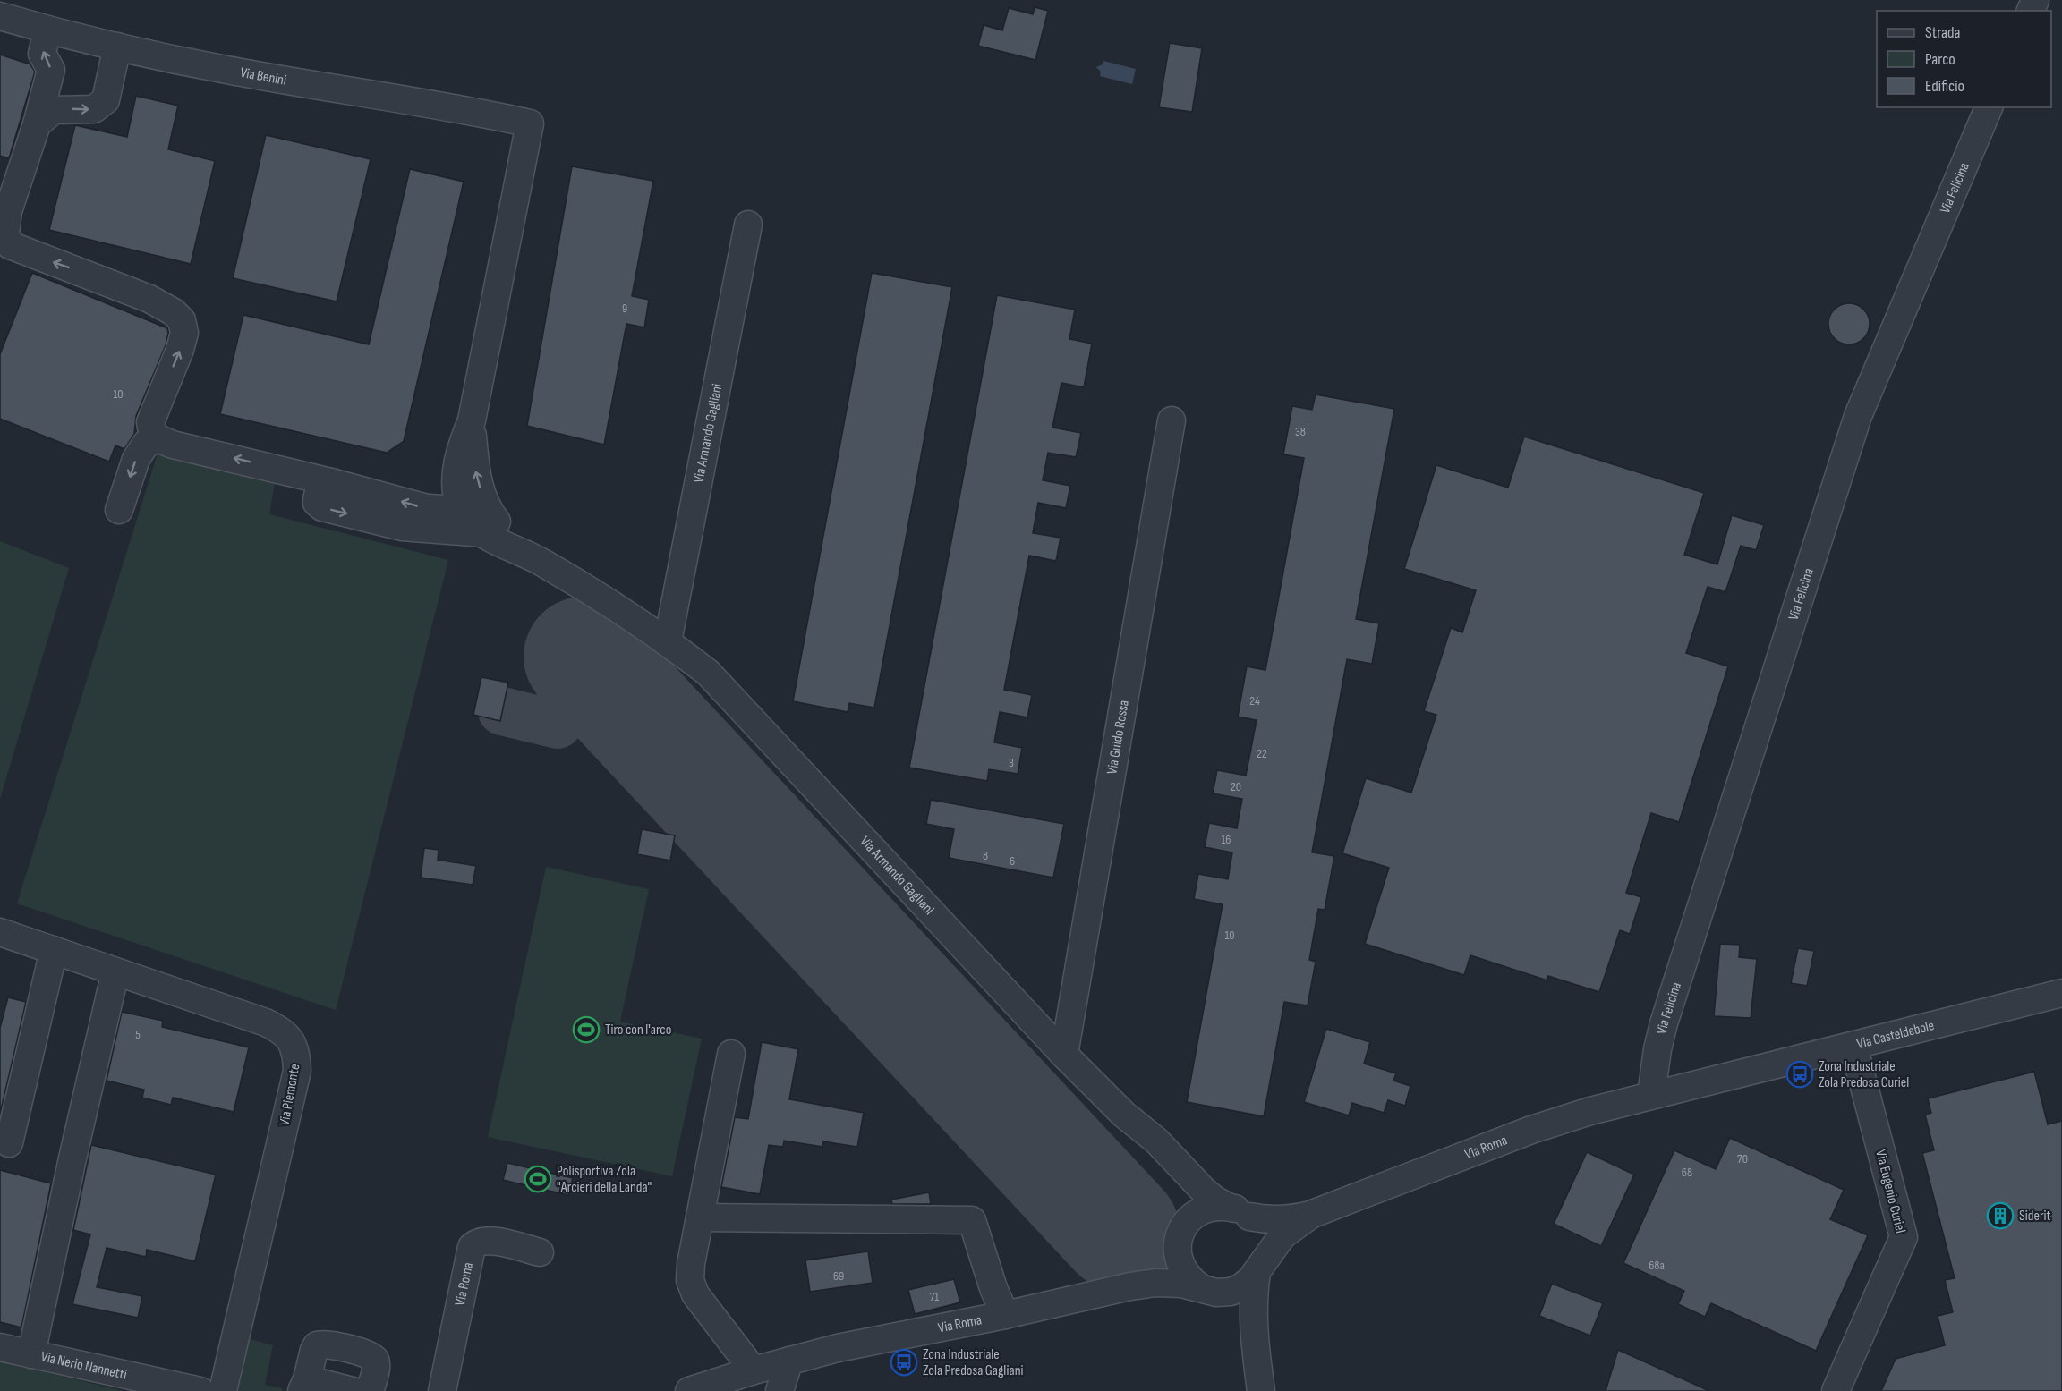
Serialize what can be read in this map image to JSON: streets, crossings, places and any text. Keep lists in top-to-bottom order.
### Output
{
  "streets": {
    "street": [
      "Via Benini",
      "Via Felicina",
      "Via Armando Gagliani",
      "Via Guido Rossa",
      "Via Casteldebole",
      "Via Piemonte",
      "Via Roma",
      "Via Eugenio Curiel",
      "Via Nerio Nannetti"
    ]
  },
  "crossings": [
    ["Via Benini", "Via Armando Gagliani"],
    ["Via Felicina", "Via Casteldebole"],
    ["Via Felicina", "Via Roma"],
    ["Via Armando Gagliani", "Via Guido Rossa"],
    ["Via Armando Gagliani", "Via Roma"],
    ["Via Casteldebole", "Via Roma"],
    ["Via Casteldebole", "Via Eugenio Curiel"]
  ],
  "places": {
    "sports": ["Tiro con l'arco", "Polisportiva Zola \"Arcieri della Landa\""],
    "bus stop": ["Zona Industriale Zola Predosa Curiel", "Zona Industriale Zola Predosa Gagliani"],
    "building": ["Siderit"]
  },
  "house_numbers": [
    "9",
    "10",
    "38",
    "24",
    "22",
    "3",
    "20",
    "16",
    "8",
    "6",
    "10",
    "5",
    "70",
    "68",
    "68a",
    "69",
    "71"
  ],
  "legend": ["Strada", "Parco", "Edificio"]
}
